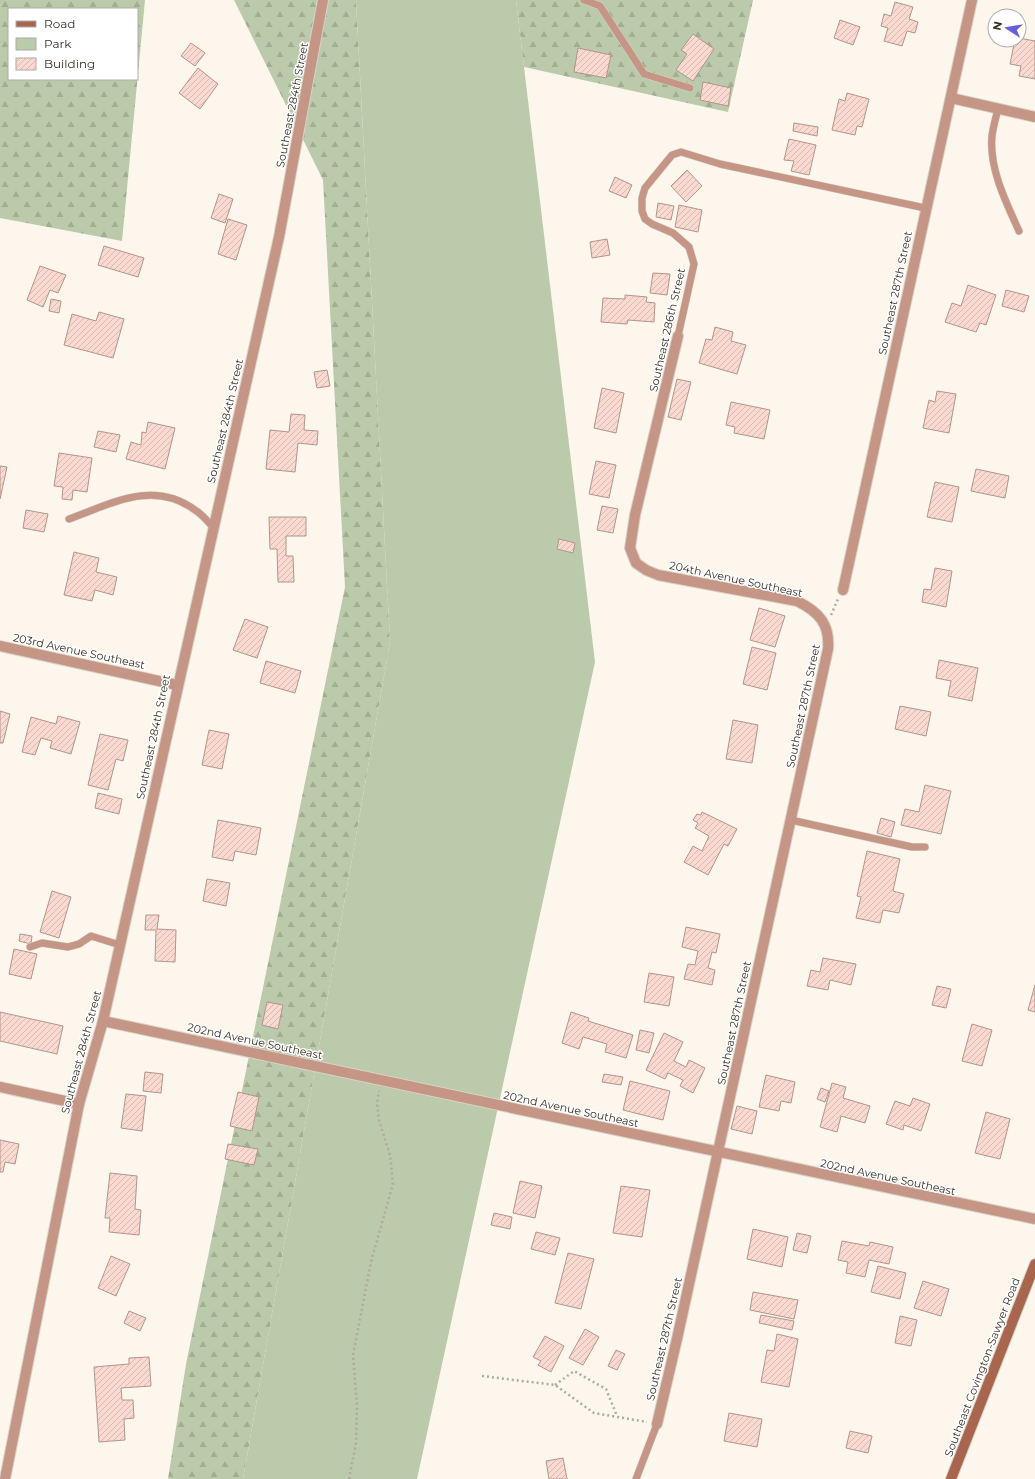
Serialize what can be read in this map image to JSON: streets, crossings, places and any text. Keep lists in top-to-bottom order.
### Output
{
  "streets": {
    "street": [
      "Southeast 284th Street",
      "Southeast 287th Street",
      "Southeast 286th Street",
      "204th Avenue Southeast",
      "203rd Avenue Southeast",
      "202nd Avenue Southeast",
      "Southeast Covington-Sawyer Road"
    ]
  },
  "crossings": [
    ["Southeast 284th Street", "203rd Avenue Southeast"],
    ["Southeast 284th Street", "202nd Avenue Southeast"],
    ["Southeast 287th Street", "Southeast 286th Street"],
    ["Southeast 287th Street", "204th Avenue Southeast"],
    ["Southeast 287th Street", "202nd Avenue Southeast"],
    ["Southeast 286th Street", "204th Avenue Southeast"]
  ],
  "legend": ["Road", "Park", "Building"],
  "north": "left"
}
